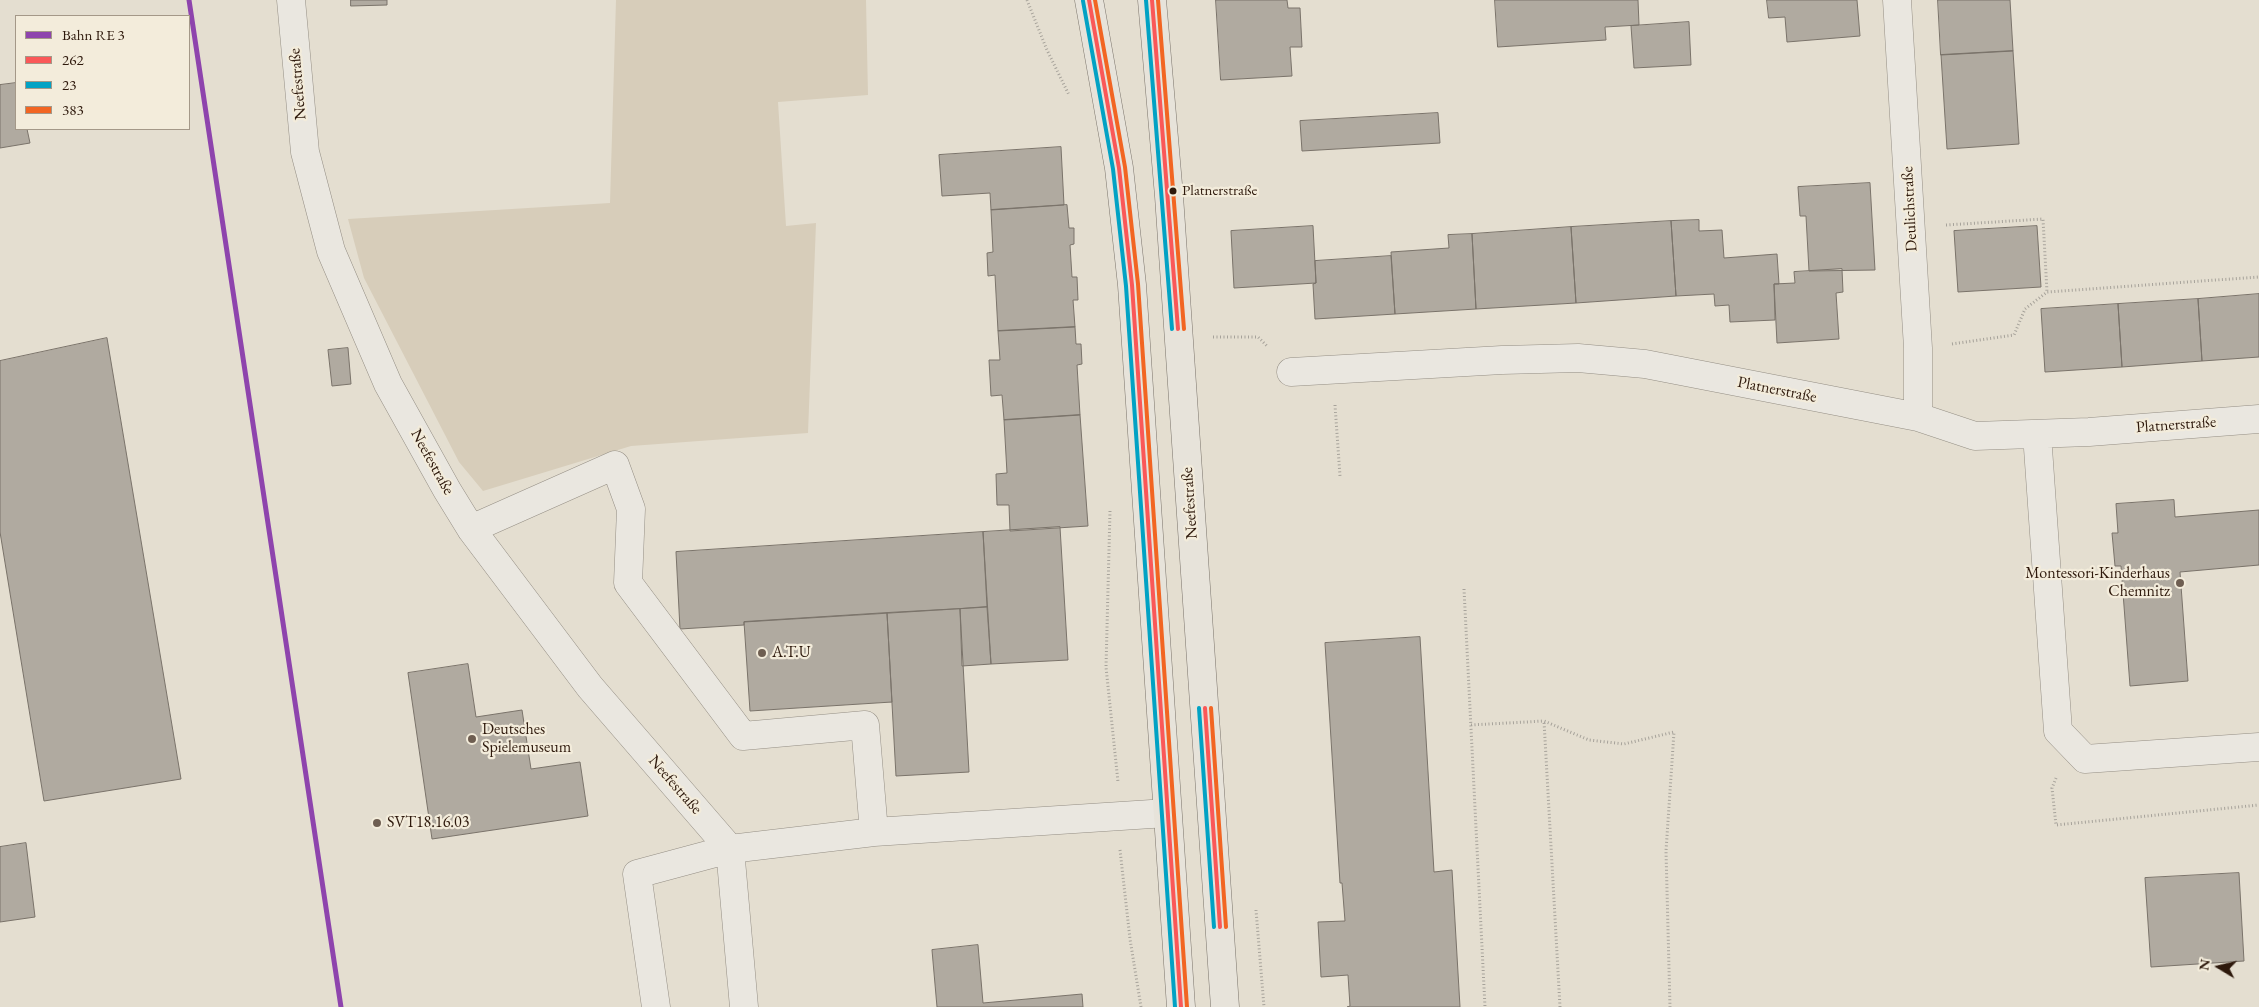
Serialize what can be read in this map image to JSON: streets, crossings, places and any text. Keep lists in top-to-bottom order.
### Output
{
  "streets": {
    "main road": ["Neefestraße"],
    "street": ["Deulichstraße", "Platnerstraße"]
  },
  "crossings": [
    ["Deulichstraße", "Platnerstraße"]
  ],
  "places": [
    "Platnerstraße",
    "Montessori-Kinderhaus Chemnitz",
    "A.T.U",
    "Deutsches Spielemuseum",
    "SVT18.16.03"
  ],
  "lines": ["transit line 262", "transit line 23", "transit line 383"],
  "legend": [
    "Bahn RE 3",
    "262",
    "23",
    "383"
  ],
  "north": "left"
}
